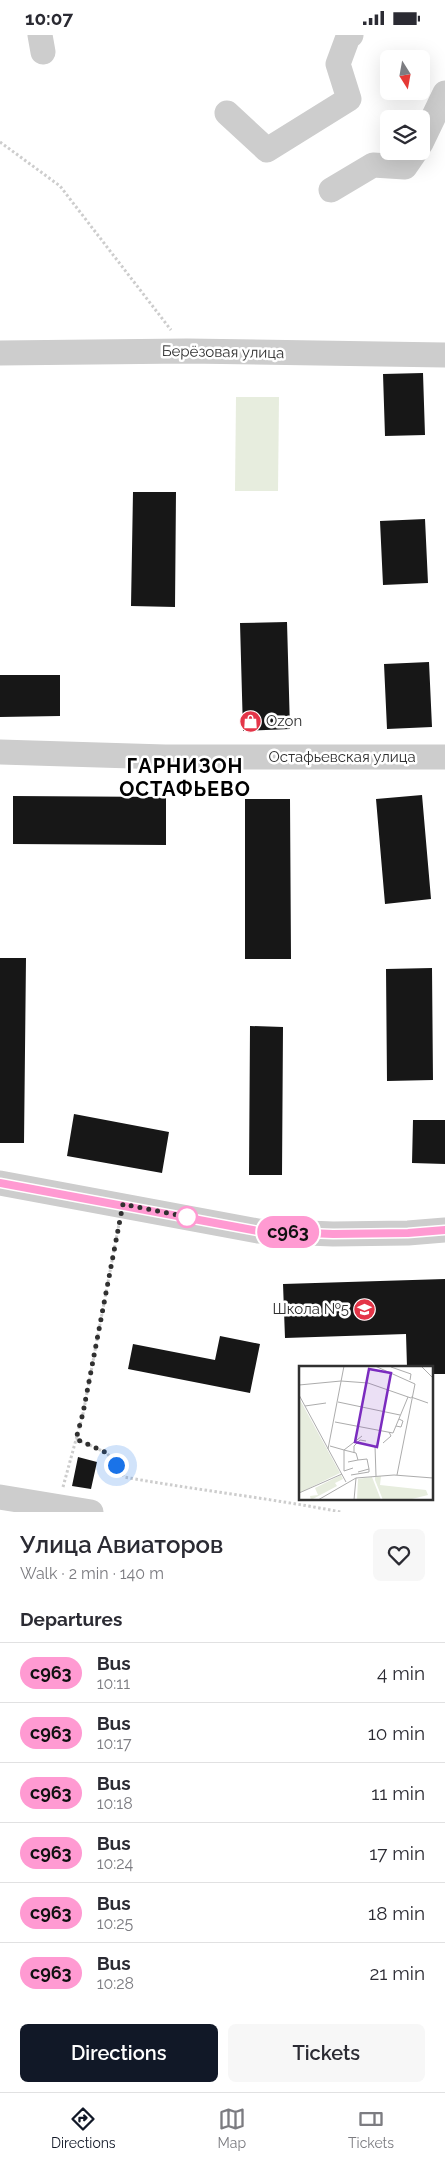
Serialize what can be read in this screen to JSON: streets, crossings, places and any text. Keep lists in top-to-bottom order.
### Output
{
  "streets": {
    "street": ["Берёзовая улица", "Остафьевская улица"]
  },
  "districts": ["ГАРНИЗОН ОСТАФЬЕВО"],
  "places": {
    "shop": ["Ozon"],
    "school or university": ["Школа №5"]
  },
  "lines": ["bus line с963"],
  "north": "bottom",
  "page": {
    "status": "10:07",
    "on_map": "с963",
    "heading": [
      ["Улица Авиаторов", "Walk · 2 min · 140 m"],
      "Departures"
    ],
    "list": [
      {
        "mark": "с963",
        "name": "Bus",
        "note": "10:11",
        "value": "4 min"
      },
      {
        "mark": "с963",
        "name": "Bus",
        "note": "10:17",
        "value": "10 min"
      },
      {
        "mark": "с963",
        "name": "Bus",
        "note": "10:18",
        "value": "11 min"
      },
      {
        "mark": "с963",
        "name": "Bus",
        "note": "10:24",
        "value": "17 min"
      },
      {
        "mark": "с963",
        "name": "Bus",
        "note": "10:25",
        "value": "18 min"
      },
      {
        "mark": "с963",
        "name": "Bus",
        "note": "10:28",
        "value": "21 min"
      }
    ],
    "buttons": ["Directions", "Tickets"],
    "tabs": ["Directions", "Map", "Tickets"]
  }
}
